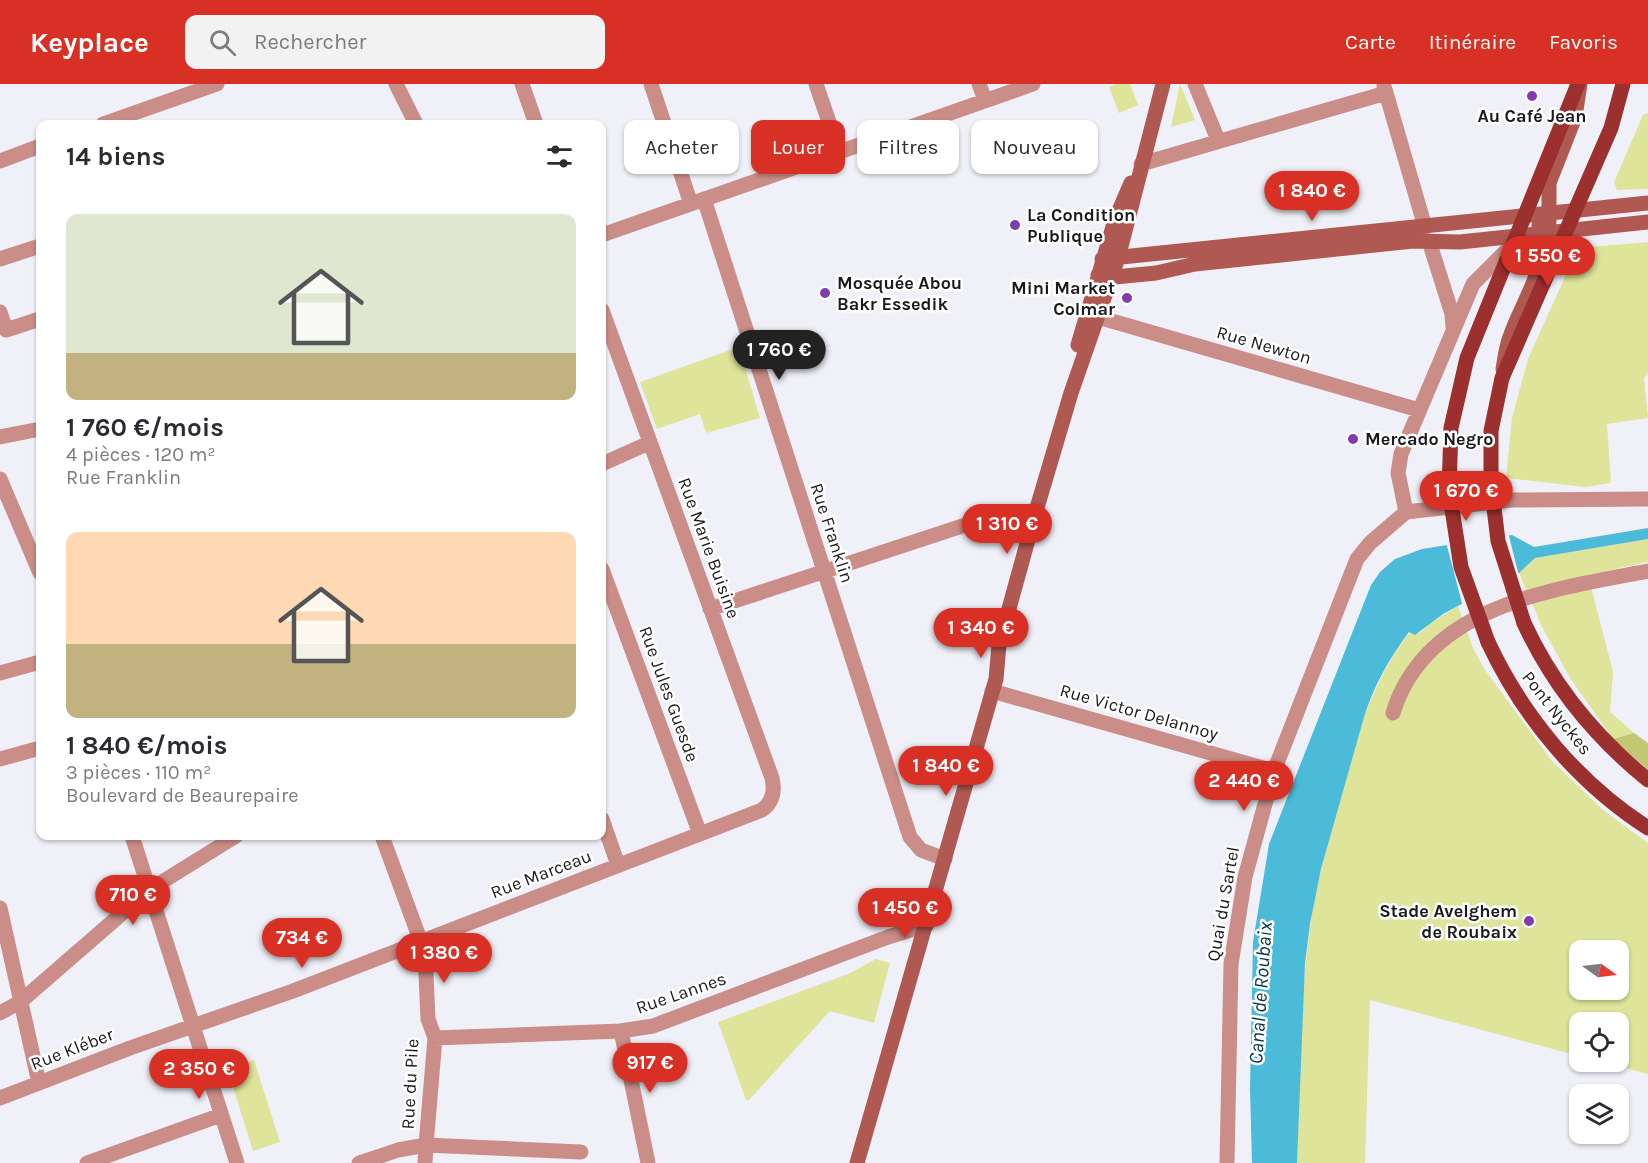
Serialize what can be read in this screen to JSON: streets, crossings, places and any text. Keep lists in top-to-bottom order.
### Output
{
  "streets": {
    "main road": ["Pont Nyckes"],
    "street": [
      "Rue Newton",
      "Rue Franklin",
      "Rue Marie Buisine",
      "Rue Jules Guesde",
      "Rue Victor Delannoy",
      "Rue Marceau",
      "Quai du Sartel",
      "Rue Lannes",
      "Rue Kléber",
      "Rue du Pile"
    ]
  },
  "crossings": [
    ["Rue Marie Buisine", "Rue Marceau"],
    ["Rue Jules Guesde", "Rue Marceau"],
    ["Rue Victor Delannoy", "Quai du Sartel"],
    ["Rue Marceau", "Rue Kléber"],
    ["Rue Marceau", "Rue du Pile"],
    ["Rue Lannes", "Rue du Pile"]
  ],
  "water": ["Canal de Roubaix"],
  "places": [
    "Au Café Jean",
    "La Condition Publique",
    "Mosquée Abou Bakr Essedik",
    "Mini Market Colmar",
    "Mercado Negro",
    "Stade Avelghem de Roubaix"
  ],
  "north": "right",
  "page": {
    "header": "Keyplace",
    "search": "Rechercher",
    "nav": ["Carte", "Itinéraire", "Favoris"],
    "chip": [
      "Acheter",
      "Louer",
      "Filtres",
      "Nouveau"
    ],
    "heading": "14 biens",
    "price": [
      "1 840 €",
      "1 550 €",
      "1 760 €",
      "1 670 €",
      "1 310 €",
      "1 340 €",
      "1 840 €",
      "2 440 €",
      "710 €",
      "1 450 €",
      "734 €",
      "1 380 €",
      "917 €",
      "2 350 €"
    ],
    "list": [
      {
        "name": "1 760 €/mois",
        "note": "4 pièces · 120 m² · Rue Franklin"
      },
      {
        "name": "1 840 €/mois",
        "note": "3 pièces · 110 m² · Boulevard de Beaurepaire"
      }
    ]
  }
}
